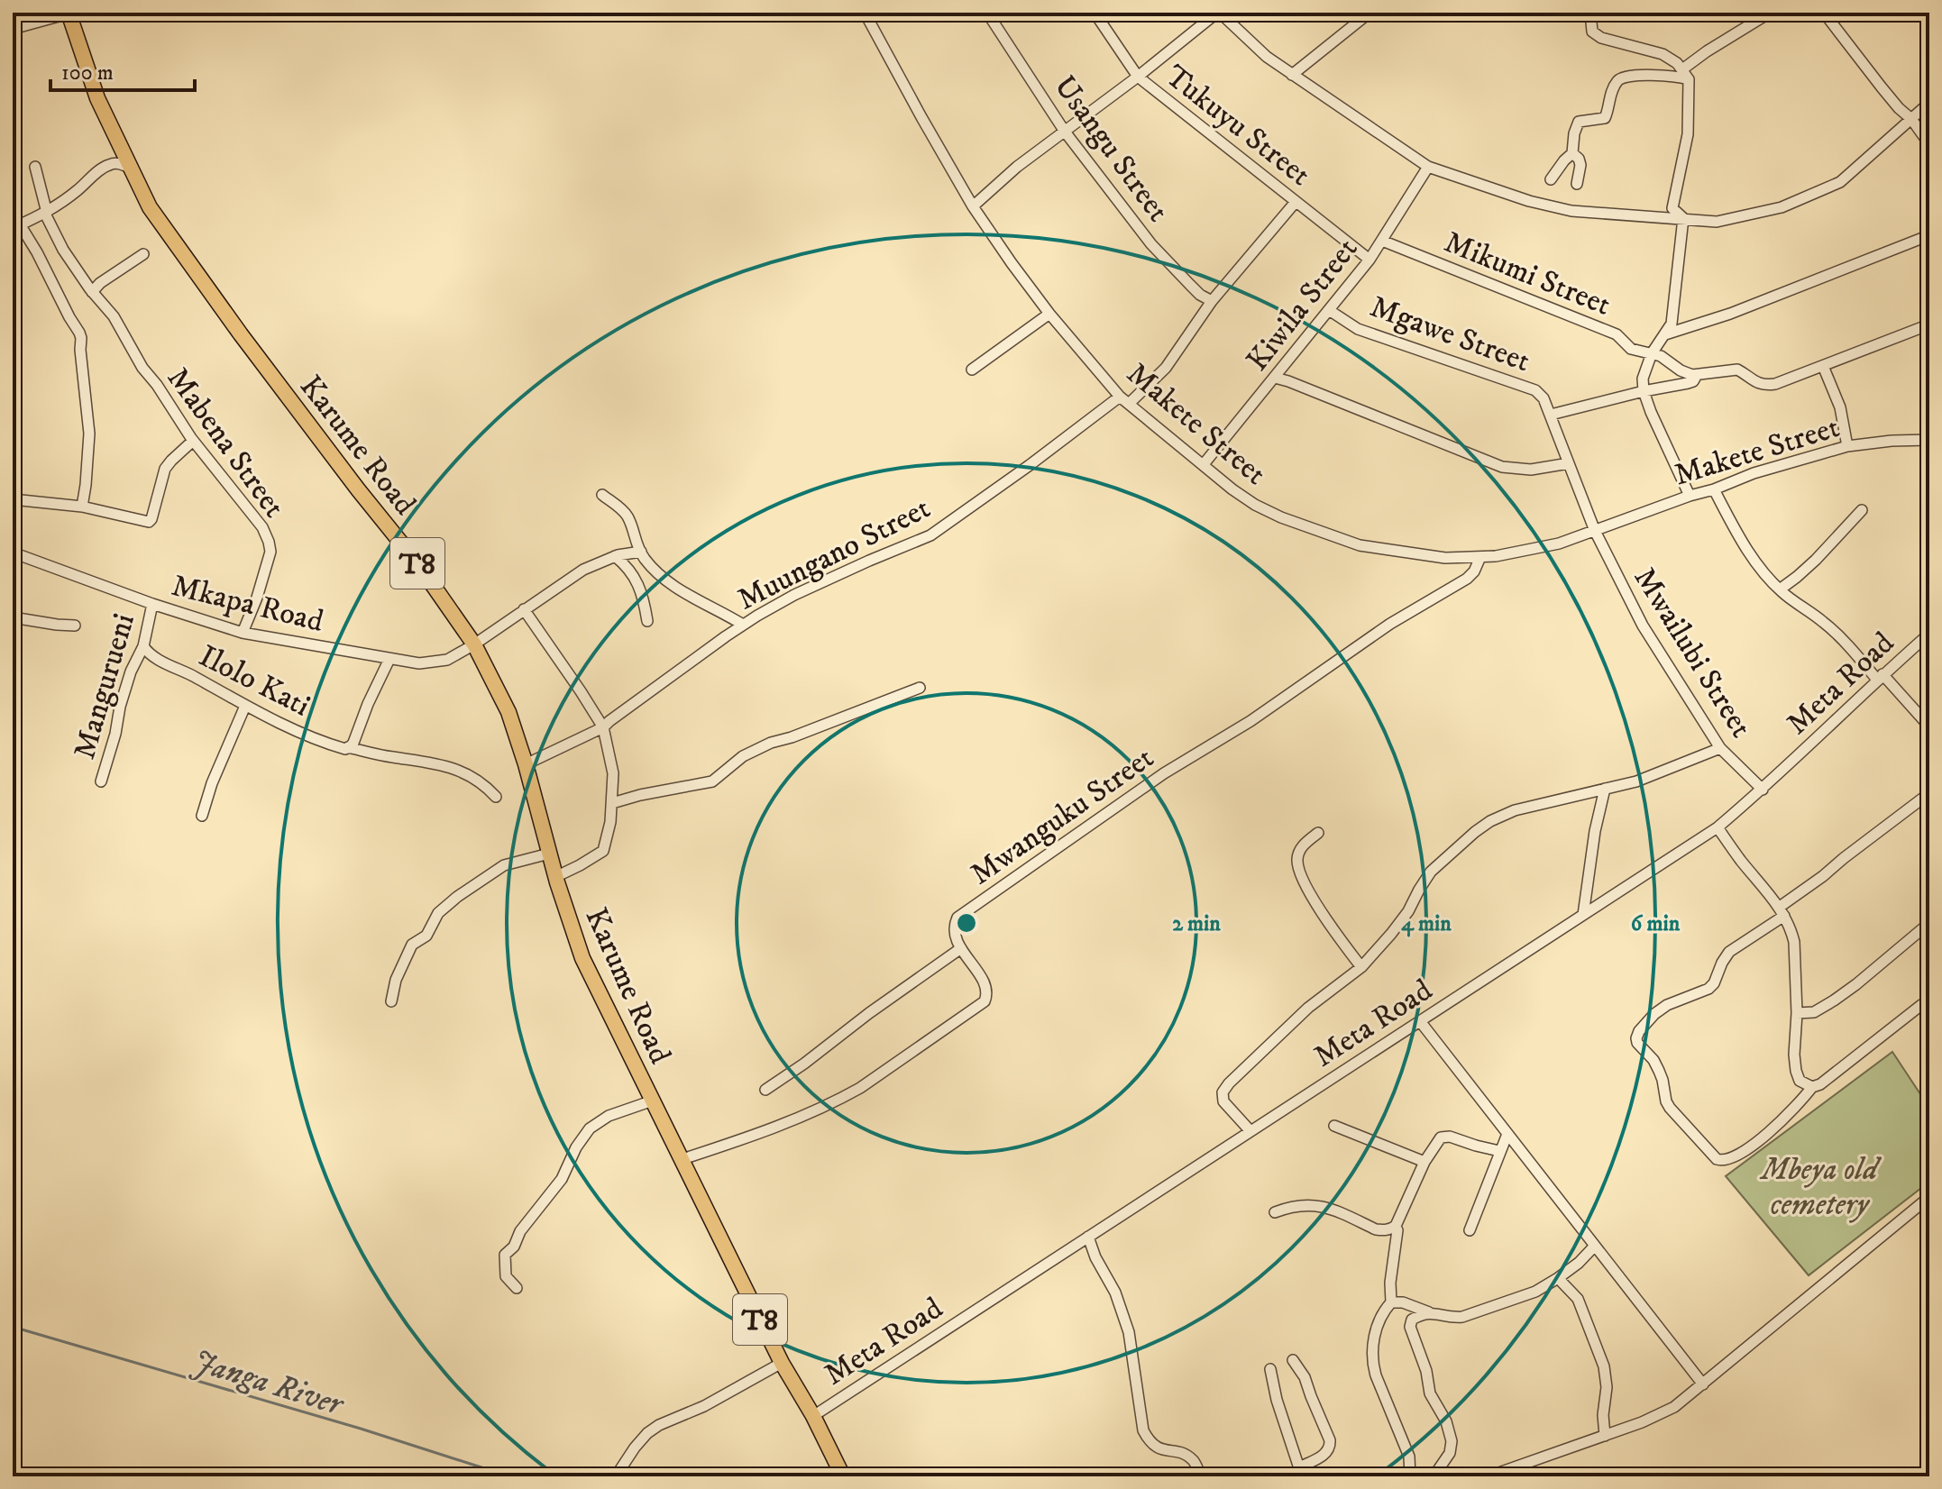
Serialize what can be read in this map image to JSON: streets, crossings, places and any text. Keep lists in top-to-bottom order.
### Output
{
  "streets": {
    "highway": ["Karume Road", "T8"],
    "street": [
      "Tukuyu Street",
      "Usangu Street",
      "Mikumi Street",
      "Kiwila Street",
      "Mgawe Street",
      "Makete Street",
      "Mabena Street",
      "Muungano Street",
      "Mkapa Road",
      "Mwailubi Street",
      "Ilolo Kati",
      "Meta Road",
      "Mangurueni",
      "Mwanguku Street"
    ]
  },
  "crossings": [
    ["Tukuyu Street", "Kiwila Street"],
    ["Mikumi Street", "Kiwila Street"],
    ["Kiwila Street", "Mgawe Street"],
    ["Kiwila Street", "Makete Street"],
    ["Mgawe Street", "Makete Street"],
    ["Mgawe Street", "Mwailubi Street"],
    ["Makete Street", "Muungano Street"],
    ["Makete Street", "Mwailubi Street"],
    ["Makete Street", "Mwanguku Street"],
    ["Mabena Street", "Mkapa Road"],
    ["Karume Road", "Muungano Street"],
    ["Karume Road", "T8"],
    ["Karume Road", "Mkapa Road"],
    ["T8", "Meta Road"],
    ["Mkapa Road", "Mangurueni"],
    ["Mwailubi Street", "Meta Road"],
    ["Ilolo Kati", "Mangurueni"]
  ],
  "water": ["Janga River"],
  "parks": ["Mbeya old cemetery"],
  "scale_bar": "100 m",
  "rings": ["2 min", "4 min", "6 min"]
}
